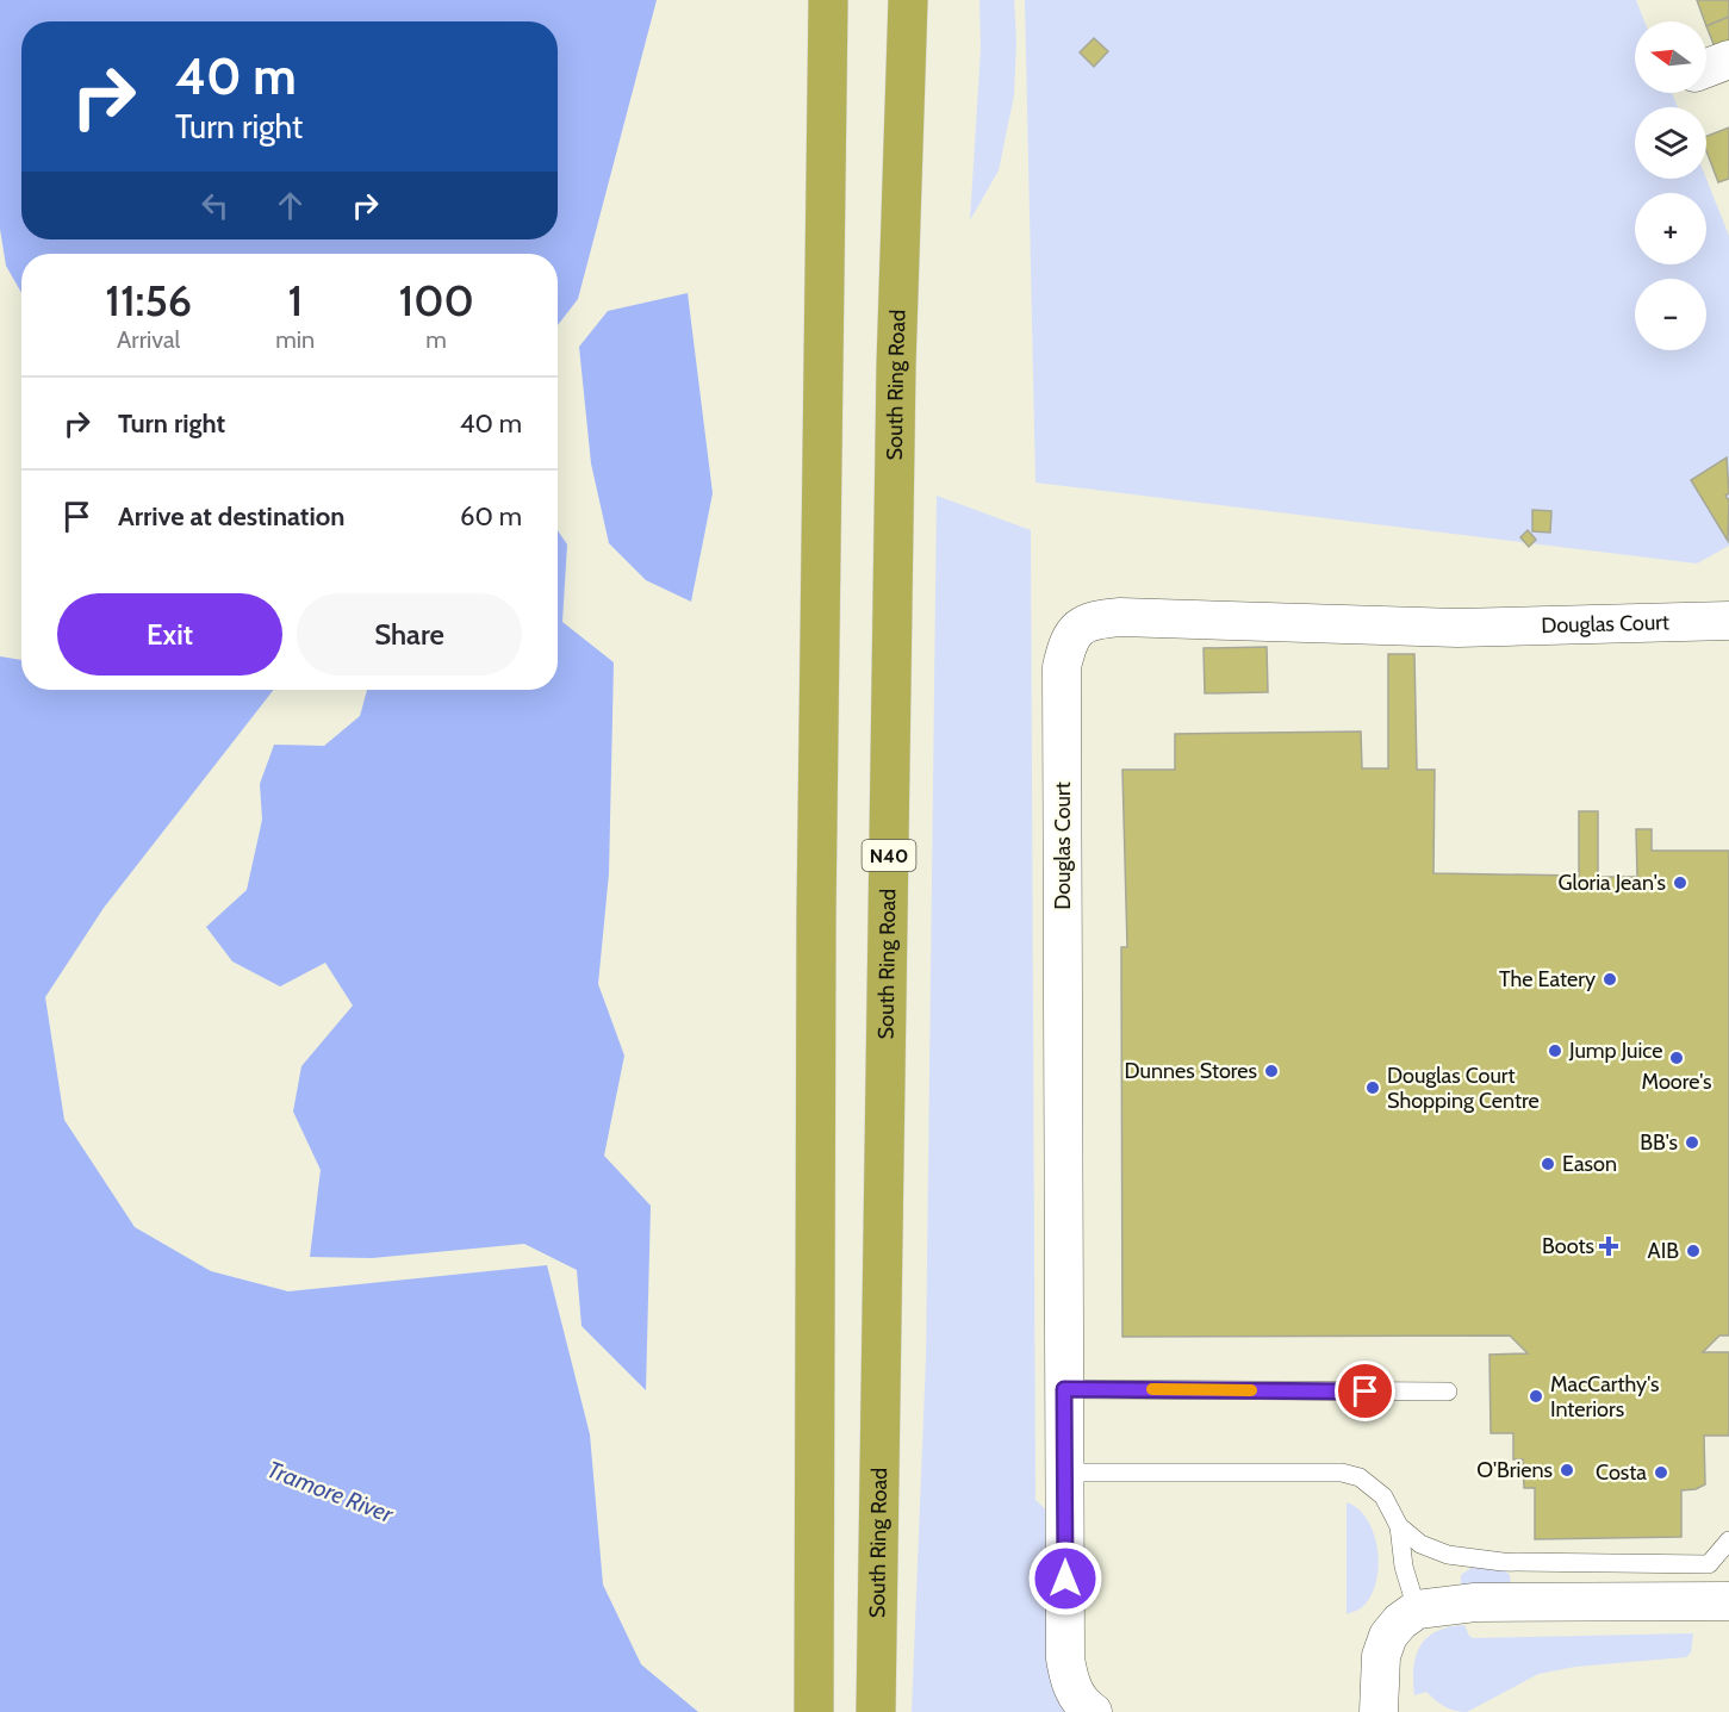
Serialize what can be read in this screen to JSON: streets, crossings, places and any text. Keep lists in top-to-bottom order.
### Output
{
  "streets": {
    "highway": ["South Ring Road", "N40"],
    "street": ["Douglas Court"]
  },
  "water": ["Tramore River"],
  "places": {
    "other": [
      "Gloria Jean's",
      "The Eatery",
      "Jump Juice",
      "Moore's",
      "Dunnes Stores",
      "Douglas Court Shopping Centre",
      "BB's",
      "Eason",
      "AIB",
      "MacCarthy's Interiors",
      "O'Briens",
      "Costa"
    ],
    "health": ["Boots"]
  },
  "north": "left",
  "page": {
    "map_buttons": ["+", "−"],
    "turn": ["40 m", "Turn right"],
    "eta": [
      "11:56",
      "Arrival",
      "1",
      "min",
      "100",
      "m"
    ],
    "list": [
      {
        "name": "Turn right",
        "value": "40 m"
      },
      {
        "name": "Arrive at destination",
        "value": "60 m"
      }
    ],
    "buttons": ["Exit", "Share"]
  }
}
